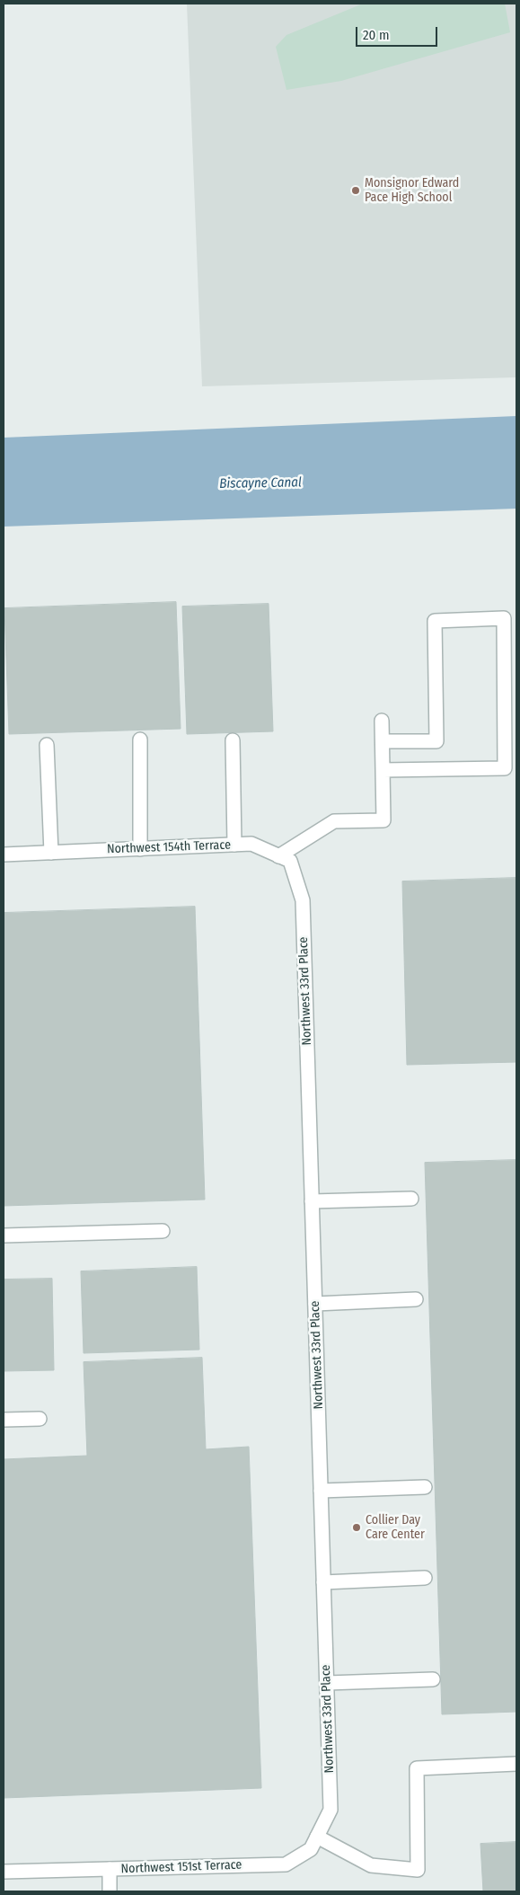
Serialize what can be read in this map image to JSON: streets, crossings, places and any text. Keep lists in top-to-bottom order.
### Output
{
  "streets": {
    "street": ["Northwest 154th Terrace", "Northwest 33rd Place", "Northwest 151st Terrace"]
  },
  "crossings": [
    ["Northwest 154th Terrace", "Northwest 33rd Place"],
    ["Northwest 33rd Place", "Northwest 151st Terrace"]
  ],
  "water": ["Biscayne Canal"],
  "places": ["Monsignor Edward Pace High School", "Collier Day Care Center"],
  "scale_bar": "20 m"
}
